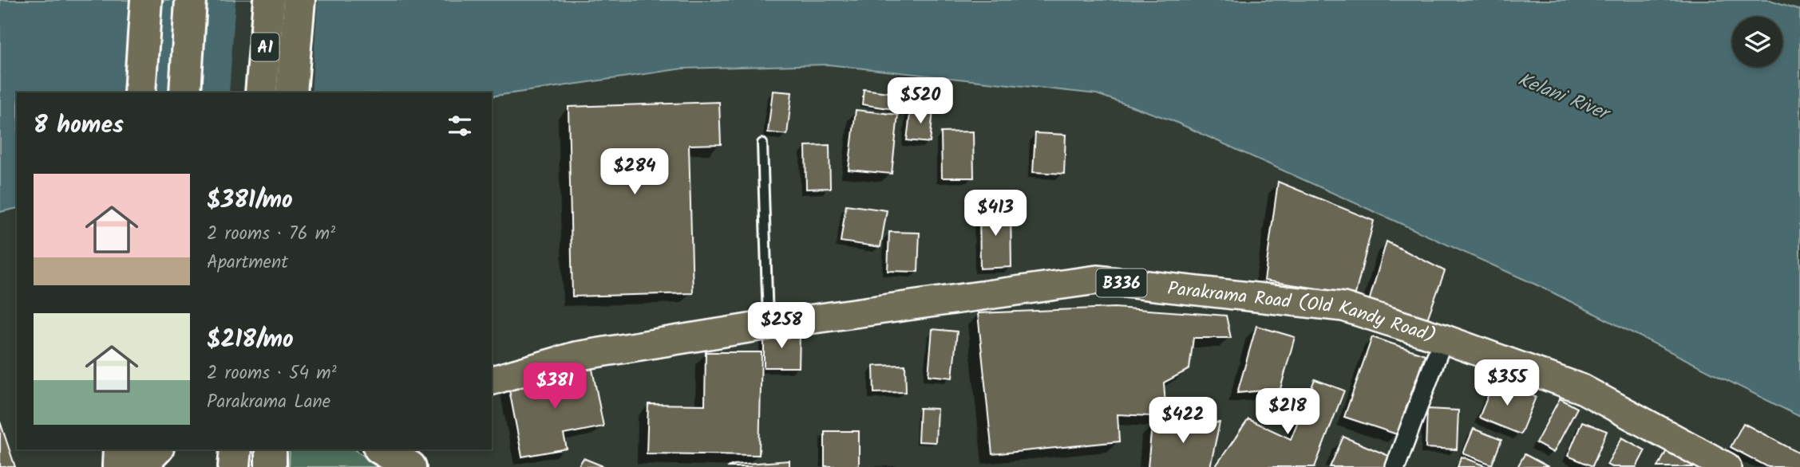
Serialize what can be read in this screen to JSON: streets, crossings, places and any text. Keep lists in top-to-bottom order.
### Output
{
  "streets": {
    "highway": ["A1"],
    "main road": ["B336", "Parakrama Road (Old Kandy Road)"]
  },
  "water": ["Kelani River"],
  "page": {
    "price": [
      "$520",
      "$284",
      "$413",
      "$258",
      "$355",
      "$381",
      "$218",
      "$422"
    ],
    "heading": "8 homes",
    "list": [
      {
        "name": "$381/mo",
        "note": "2 rooms · 76 m² · Apartment"
      },
      {
        "name": "$218/mo",
        "note": "2 rooms · 54 m² · Parakrama Lane"
      }
    ]
  }
}
